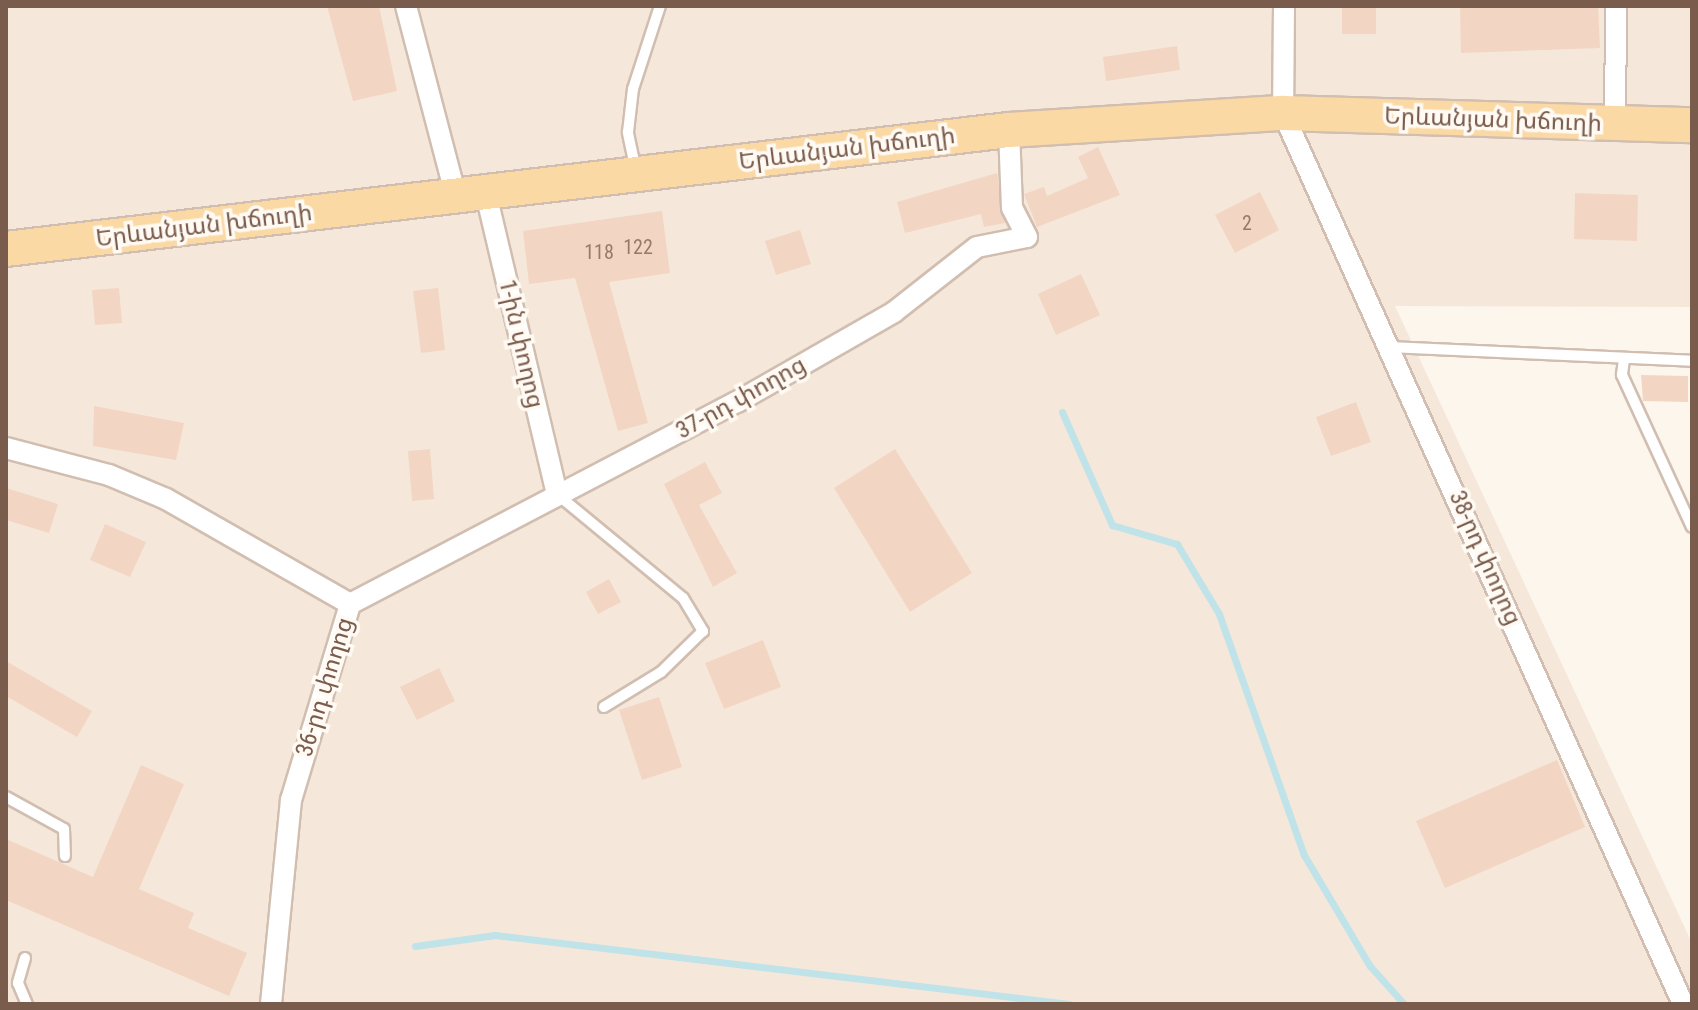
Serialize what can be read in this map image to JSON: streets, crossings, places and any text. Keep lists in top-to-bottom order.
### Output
{
  "streets": {
    "main road": ["Երևանյան խճուղի"],
    "street": [
      "1-ին փողոց",
      "37-րդ փողոց",
      "38-րդ փողոց",
      "36-րդ փողոց"
    ]
  },
  "crossings": [
    ["Երևանյան խճուղի", "1-ին փողոց"],
    ["Երևանյան խճուղի", "37-րդ փողոց"],
    ["Երևանյան խճուղի", "38-րդ փողոց"],
    ["1-ին փողոց", "37-րդ փողոց"],
    ["37-րդ փողոց", "36-րդ փողոց"]
  ],
  "house_numbers": ["2", "122", "118"]
}
